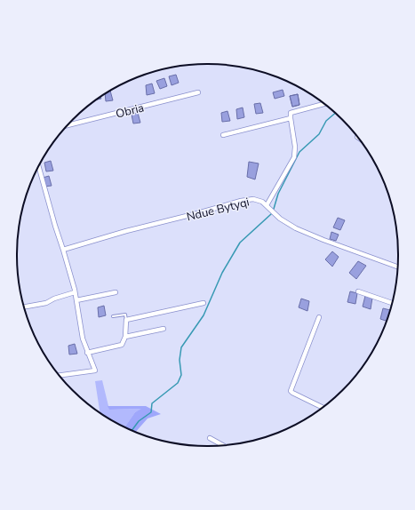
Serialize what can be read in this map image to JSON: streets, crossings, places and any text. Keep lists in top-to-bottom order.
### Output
{
  "streets": {
    "street": ["Obria", "Ndue Bytyqi"]
  }
}
